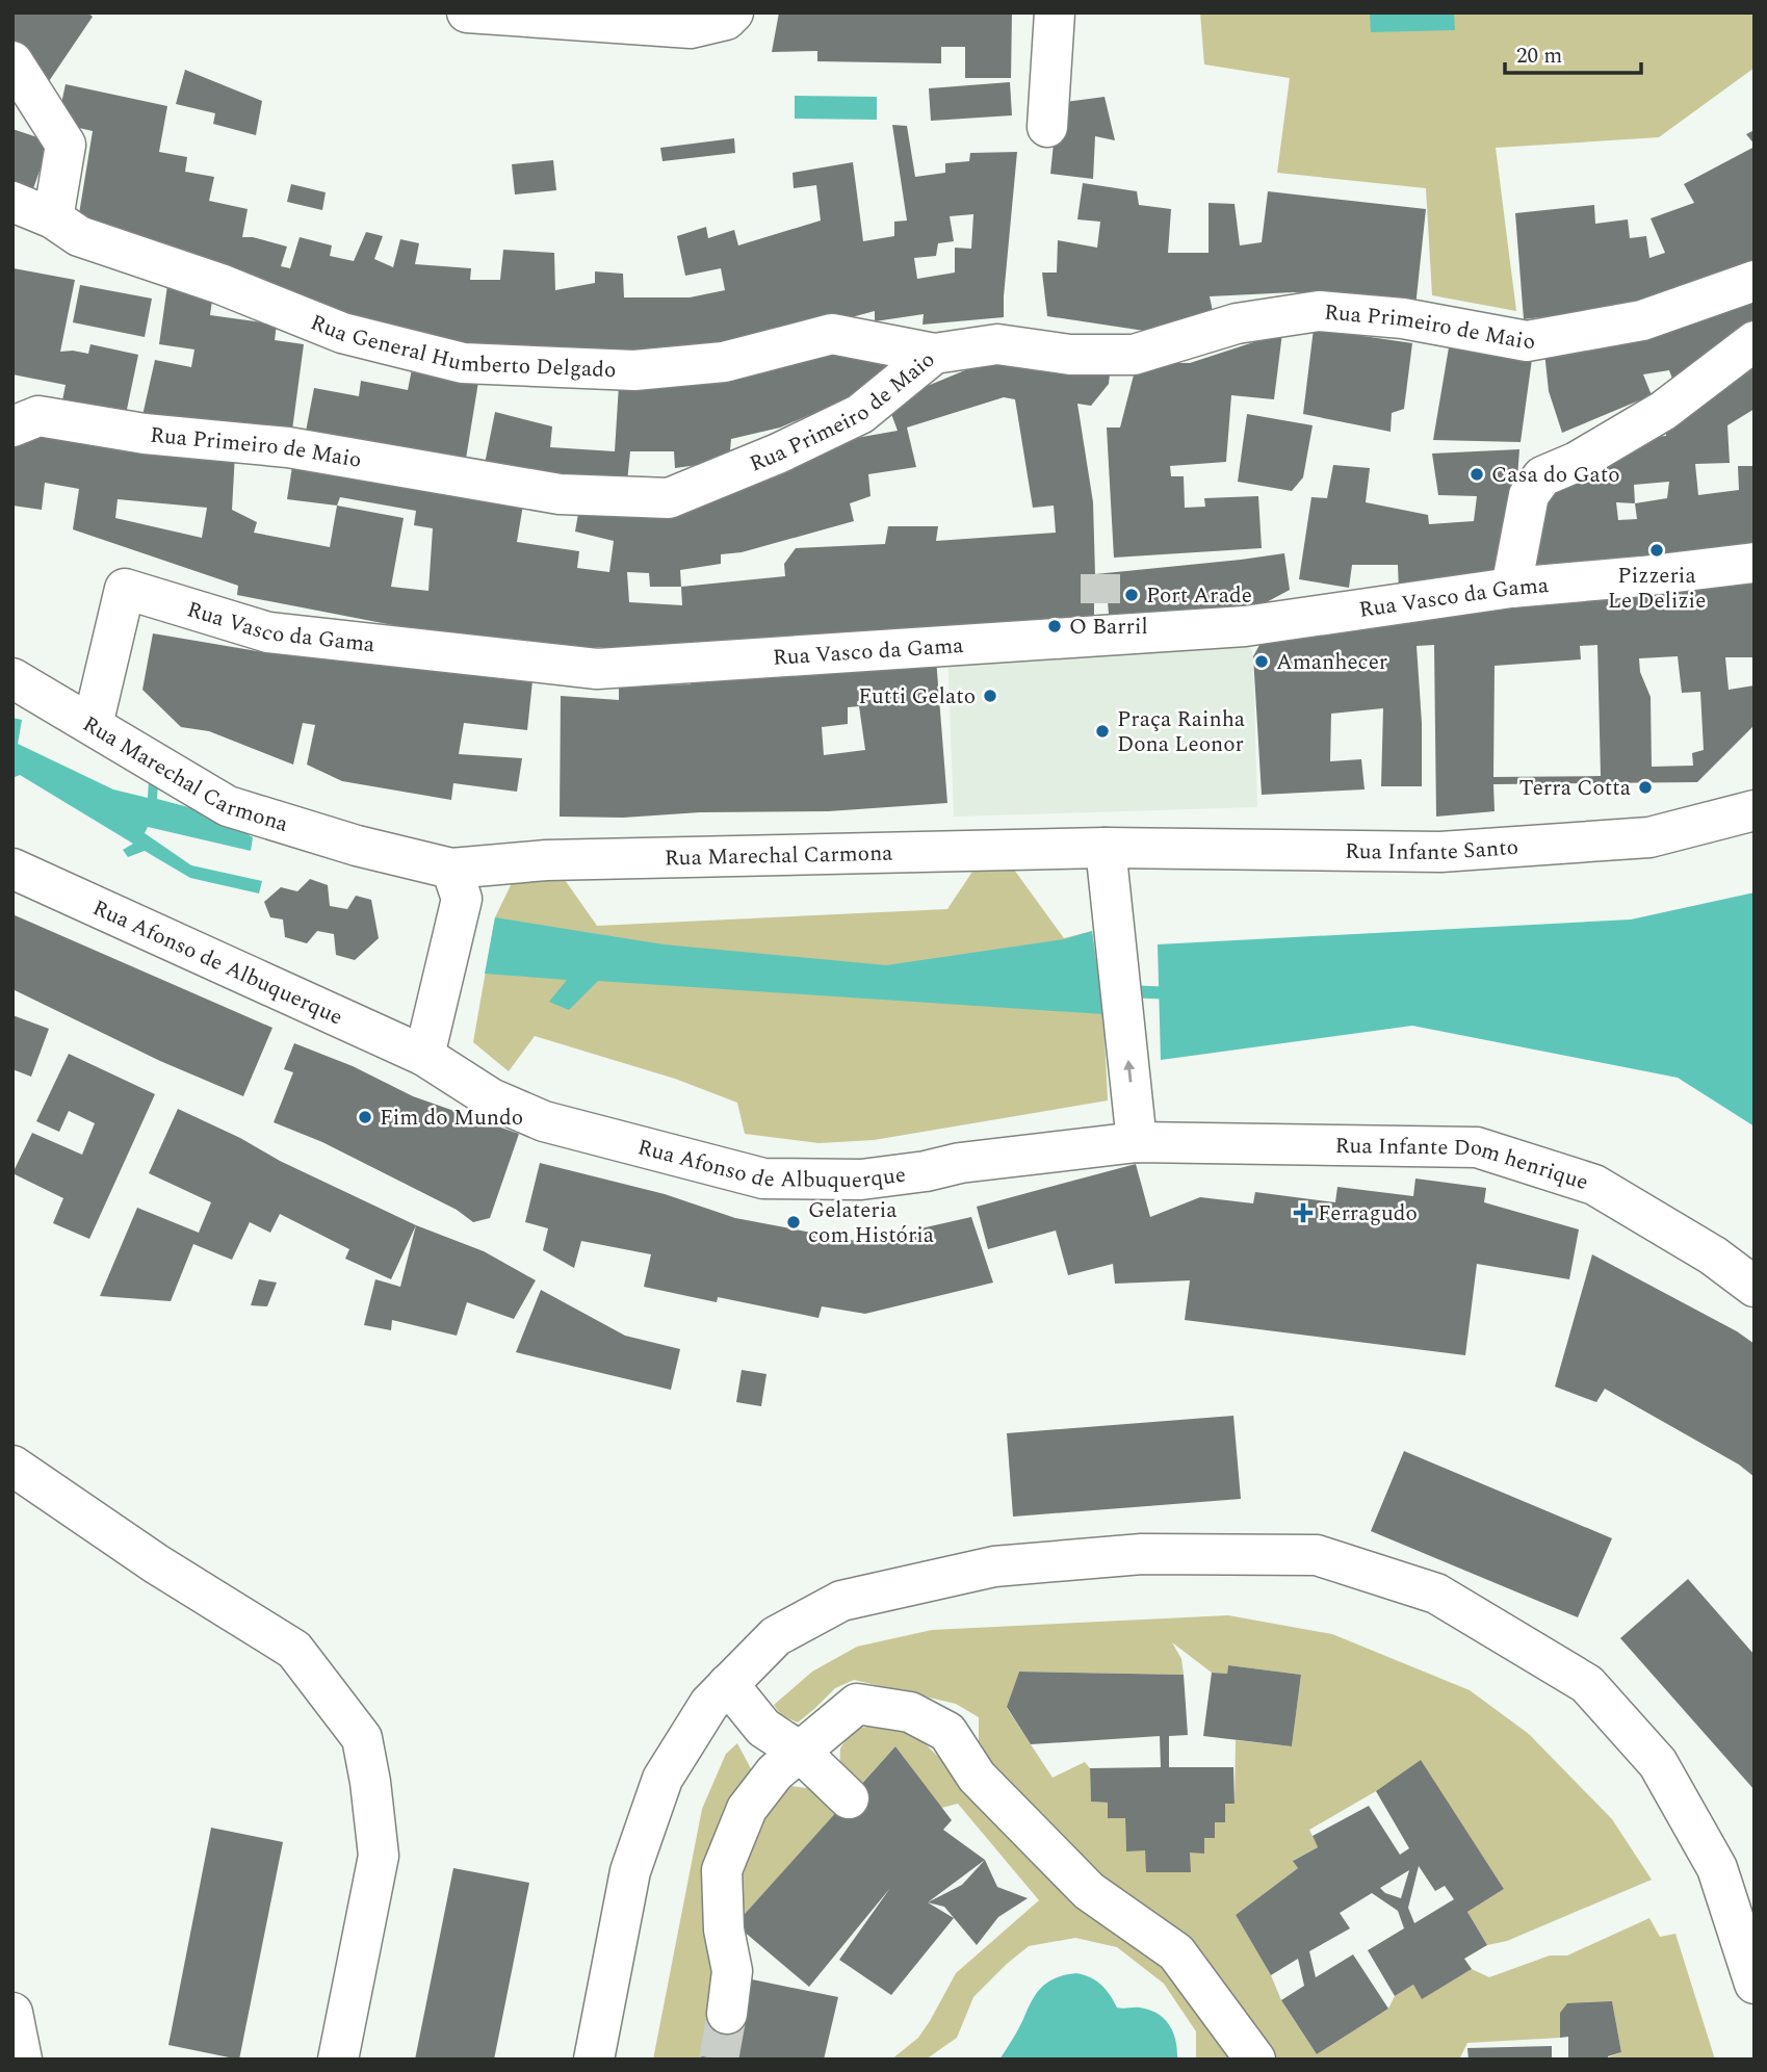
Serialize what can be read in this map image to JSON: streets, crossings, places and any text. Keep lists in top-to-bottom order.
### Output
{
  "streets": {
    "street": [
      "Rua Primeiro de Maio",
      "Rua General Humberto Delgado",
      "Rua Vasco da Gama",
      "Rua Marechal Carmona",
      "Rua Infante Santo",
      "Rua Afonso de Albuquerque",
      "Rua Infante Dom henrique"
    ]
  },
  "crossings": [
    ["Rua Primeiro de Maio", "Rua General Humberto Delgado"],
    ["Rua Vasco da Gama", "Rua Marechal Carmona"],
    ["Rua Marechal Carmona", "Rua Infante Santo"],
    ["Rua Afonso de Albuquerque", "Rua Infante Dom henrique"]
  ],
  "places": {
    "other": [
      "Casa do Gato",
      "Pizzeria Le Delizie",
      "Port Arade",
      "O Barril",
      "Amanhecer",
      "Futti Gelato",
      "Praça Rainha Dona Leonor",
      "Terra Cotta",
      "Fim do Mundo",
      "Gelateria com História"
    ],
    "health": ["Ferragudo"]
  },
  "scale_bar": "20 m"
}
